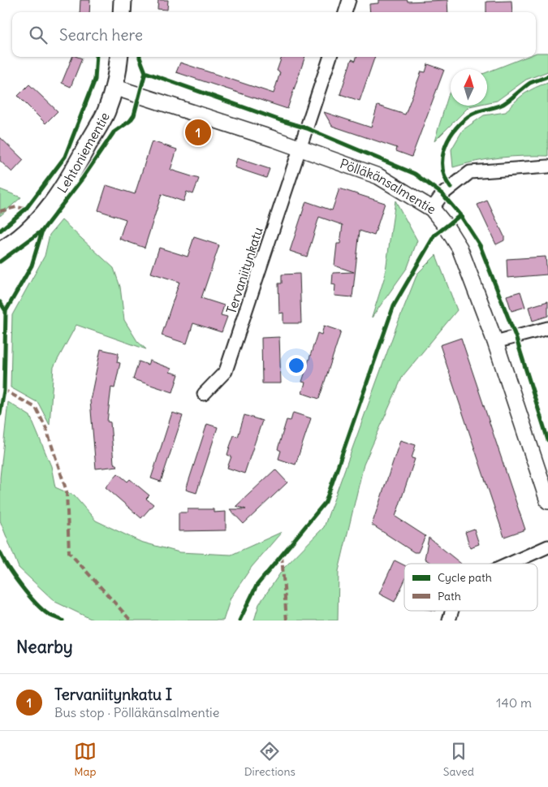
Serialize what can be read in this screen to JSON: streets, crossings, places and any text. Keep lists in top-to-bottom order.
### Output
{
  "streets": {
    "main road": ["Lehtoniementie"],
    "street": ["Pölläkänsalmentie", "Tervaniitynkatu"]
  },
  "crossings": [
    ["Lehtoniementie", "Pölläkänsalmentie"],
    ["Pölläkänsalmentie", "Tervaniitynkatu"]
  ],
  "legend": ["Cycle path", "Path"],
  "north": "top",
  "page": {
    "search": "Search here",
    "pins": "1",
    "heading": "Nearby",
    "list": [
      {
        "mark": "1",
        "name": "Tervaniitynkatu I",
        "note": "Bus stop · Pölläkänsalmentie",
        "value": "140 m"
      }
    ],
    "nav": ["Map", "Directions", "Saved"]
  }
}
